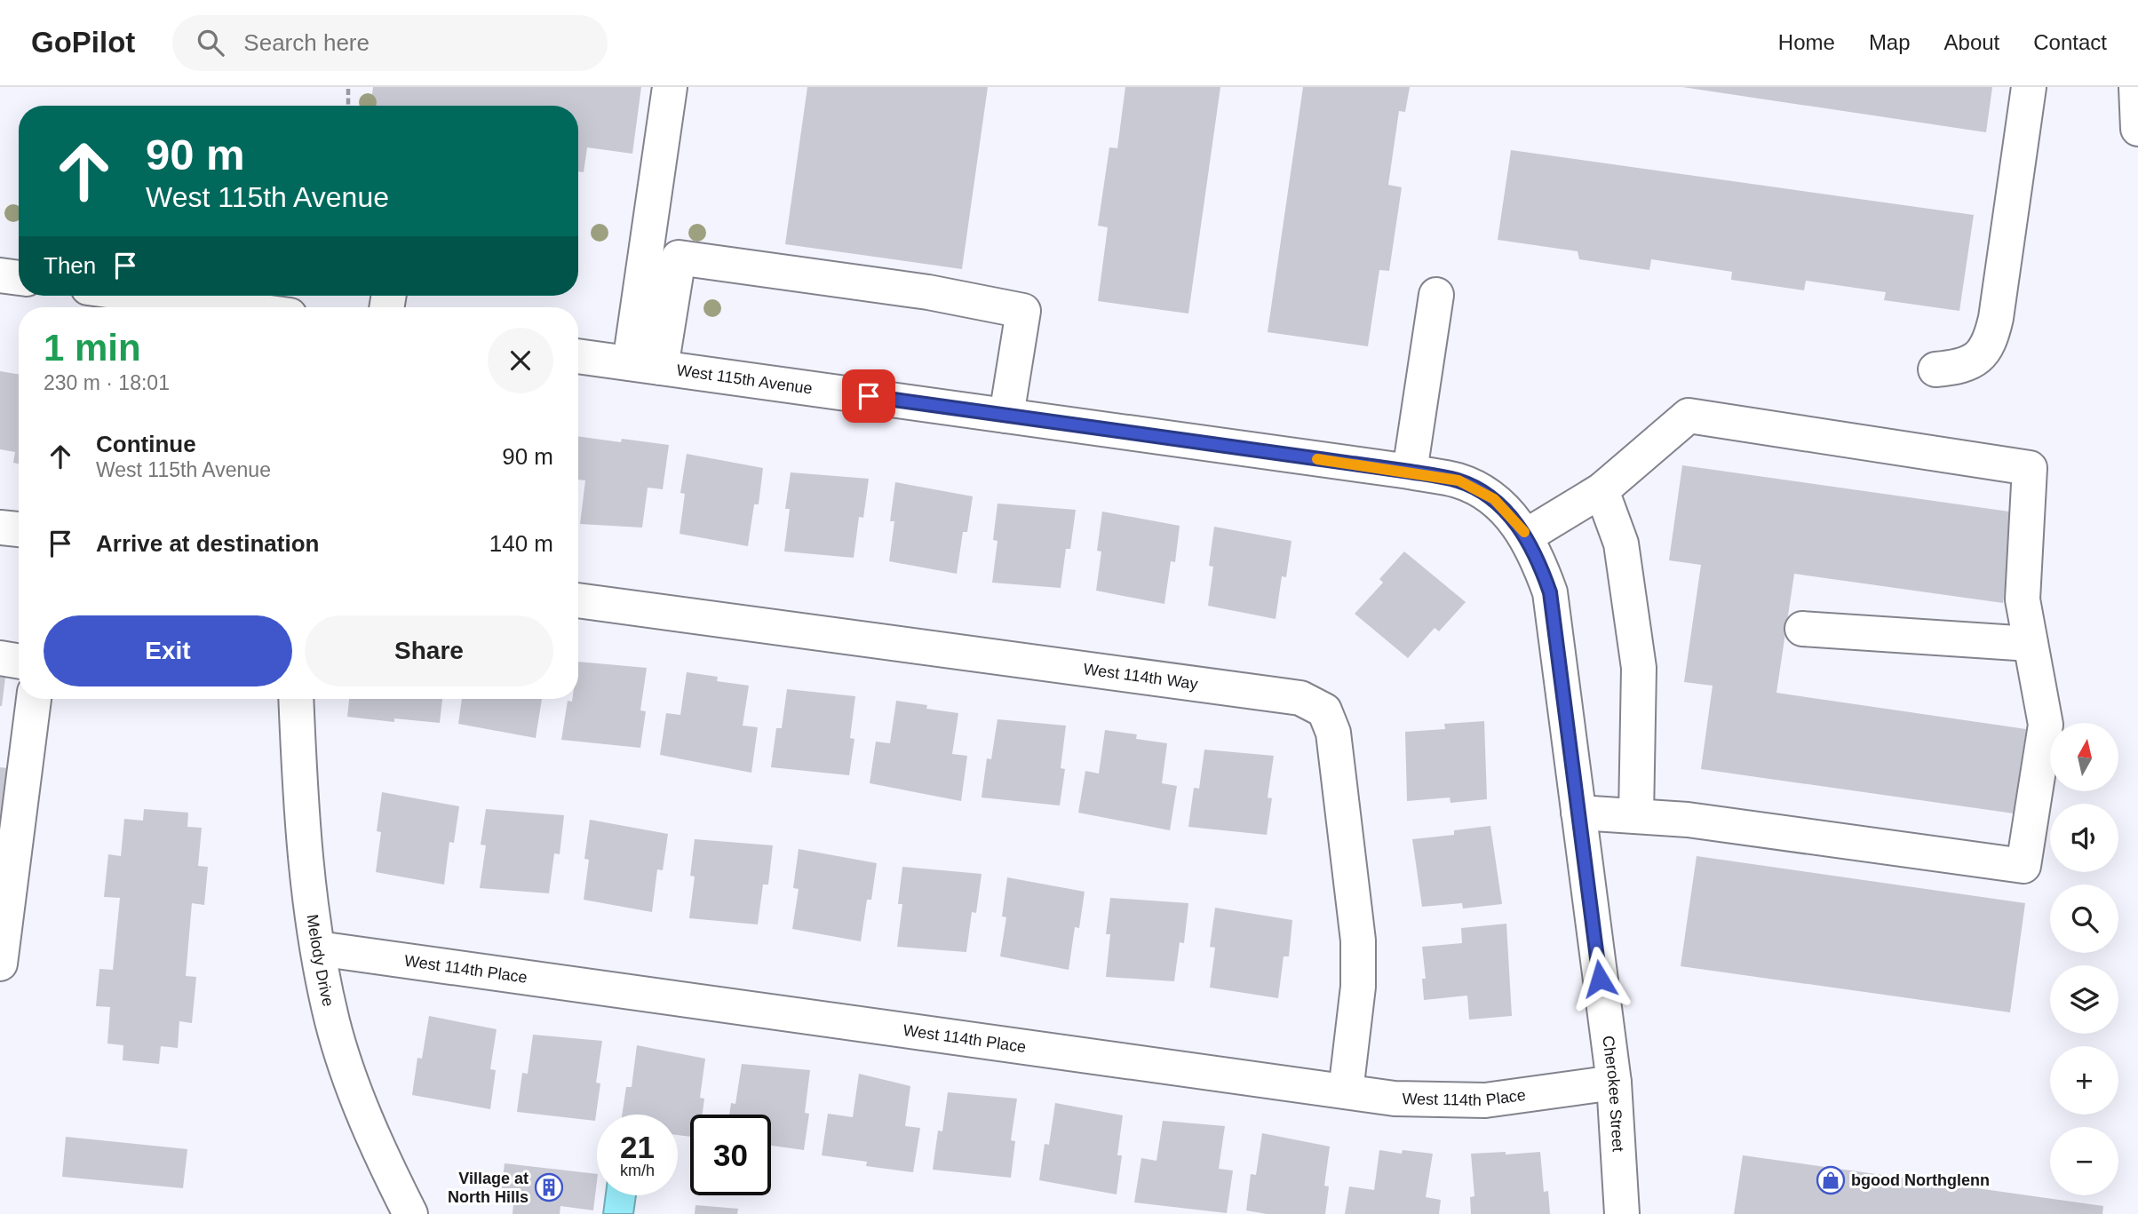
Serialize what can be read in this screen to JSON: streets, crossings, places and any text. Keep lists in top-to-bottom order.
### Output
{
  "streets": {
    "main road": [
      "West 115th Avenue",
      "West 114th Way",
      "Melody Drive",
      "West 114th Place",
      "Cherokee Street"
    ]
  },
  "crossings": [
    ["West 115th Avenue", "Cherokee Street"],
    ["West 114th Way", "West 114th Place"],
    ["Melody Drive", "West 114th Place"],
    ["West 114th Place", "Cherokee Street"]
  ],
  "places": {
    "shop": ["bgood Northglenn"],
    "building": ["Village at North Hills"]
  },
  "north": "top",
  "page": {
    "header": "GoPilot",
    "search": "Search here",
    "nav": [
      "Home",
      "Map",
      "About",
      "Contact"
    ],
    "turn": ["90 m", "West 115th Avenue"],
    "then": "Then",
    "heading": ["1 min", "230 m · 18:01"],
    "list": [
      {
        "name": "Continue",
        "note": "West 115th Avenue",
        "value": "90 m"
      },
      {
        "name": "Arrive at destination",
        "value": "140 m"
      }
    ],
    "buttons": ["Exit", "Share"],
    "map_buttons": ["+", "−"],
    "speed": "21 km/h",
    "limit": "30"
  }
}
